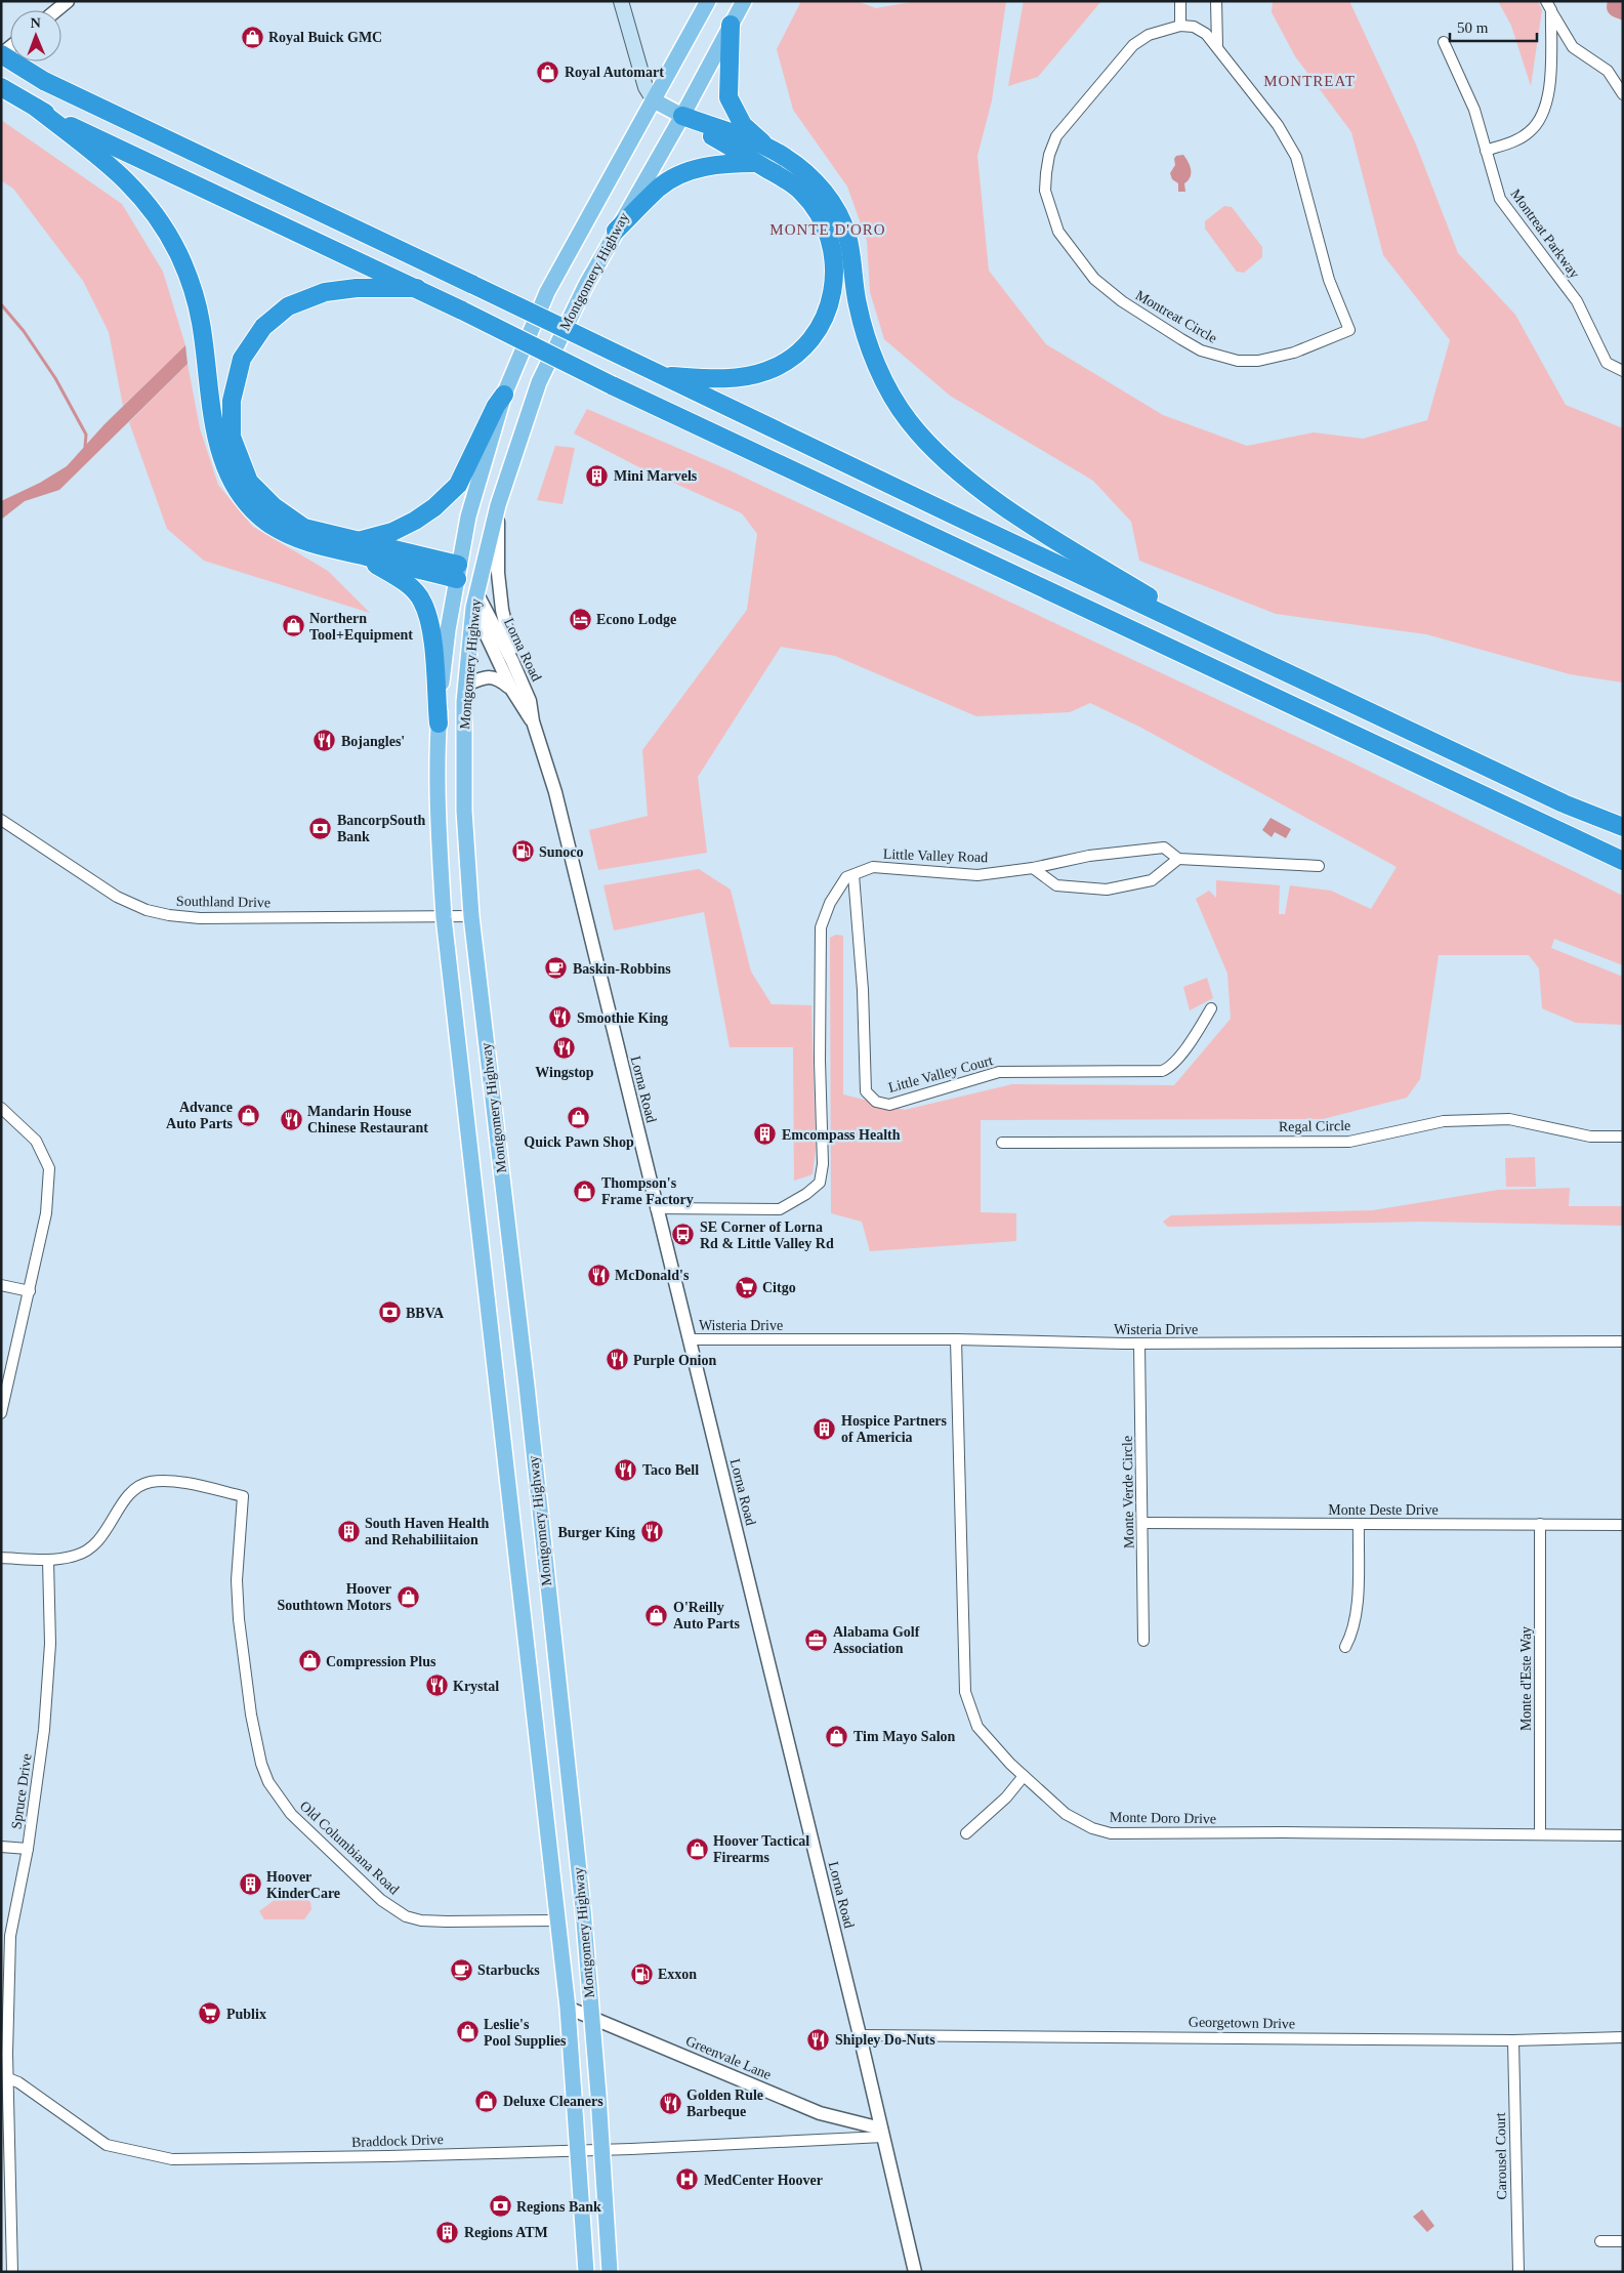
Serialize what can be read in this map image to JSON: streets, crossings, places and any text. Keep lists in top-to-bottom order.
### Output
{
  "streets": {
    "main road": ["Montgomery Highway"],
    "street": [
      "Montreat Parkway",
      "Montreat Circle",
      "Lorna Road",
      "Little Valley Road",
      "Southland Drive",
      "Little Valley Court",
      "Regal Circle",
      "Wisteria Drive",
      "Monte Verde Circle",
      "Monte Deste Drive",
      "Monte d'Este Way",
      "Spruce Drive",
      "Monte Doro Drive",
      "Old Columbiana Road",
      "Georgetown Drive",
      "Greenvale Lane",
      "Braddock Drive",
      "Carousel Court"
    ]
  },
  "crossings": [
    ["Montgomery Highway", "Lorna Road"],
    ["Montgomery Highway", "Southland Drive"],
    ["Montgomery Highway", "Old Columbiana Road"],
    ["Montgomery Highway", "Greenvale Lane"],
    ["Montgomery Highway", "Braddock Drive"],
    ["Lorna Road", "Little Valley Road"],
    ["Lorna Road", "Wisteria Drive"],
    ["Lorna Road", "Georgetown Drive"],
    ["Lorna Road", "Greenvale Lane"],
    ["Lorna Road", "Braddock Drive"],
    ["Little Valley Road", "Little Valley Court"],
    ["Wisteria Drive", "Monte Verde Circle"],
    ["Wisteria Drive", "Monte Doro Drive"],
    ["Monte Verde Circle", "Monte Deste Drive"],
    ["Monte Deste Drive", "Monte d'Este Way"],
    ["Monte d'Este Way", "Monte Doro Drive"],
    ["Spruce Drive", "Old Columbiana Road"],
    ["Spruce Drive", "Braddock Drive"],
    ["Georgetown Drive", "Carousel Court"],
    ["Greenvale Lane", "Braddock Drive"]
  ],
  "districts": ["MONTREAT", "MONTE D'ORO"],
  "places": {
    "shop": [
      "Royal Buick GMC",
      "Royal Automart",
      "Northern Tool+Equipment",
      "Advance Auto Parts",
      "Quick Pawn Shop",
      "Thompson's Frame Factory",
      "Hoover Southtown Motors",
      "O'Reilly Auto Parts",
      "Compression Plus",
      "Tim Mayo Salon",
      "Hoover Tactical Firearms",
      "Leslie's Pool Supplies",
      "Deluxe Cleaners"
    ],
    "building": [
      "Mini Marvels",
      "Emcompass Health",
      "Hospice Partners of Americia",
      "South Haven Health and Rehabiliitaion",
      "Hoover KinderCare",
      "Regions ATM"
    ],
    "hotel": ["Econo Lodge"],
    "restaurant": [
      "Bojangles'",
      "Smoothie King",
      "Wingstop",
      "Mandarin House Chinese Restaurant",
      "McDonald's",
      "Purple Onion",
      "Taco Bell",
      "Burger King",
      "Krystal",
      "Shipley Do-Nuts",
      "Golden Rule Barbeque"
    ],
    "bank": ["BancorpSouth Bank", "BBVA", "Regions Bank"],
    "fuel station": ["Sunoco", "Exxon"],
    "cafe": ["Baskin-Robbins", "Starbucks"],
    "bus stop": ["SE Corner of Lorna Rd & Little Valley Rd"],
    "supermarket": ["Citgo", "Publix"],
    "office": ["Alabama Golf Association"],
    "hospital": ["MedCenter Hoover"]
  },
  "scale_bar": "50 m",
  "north": "top"
}
